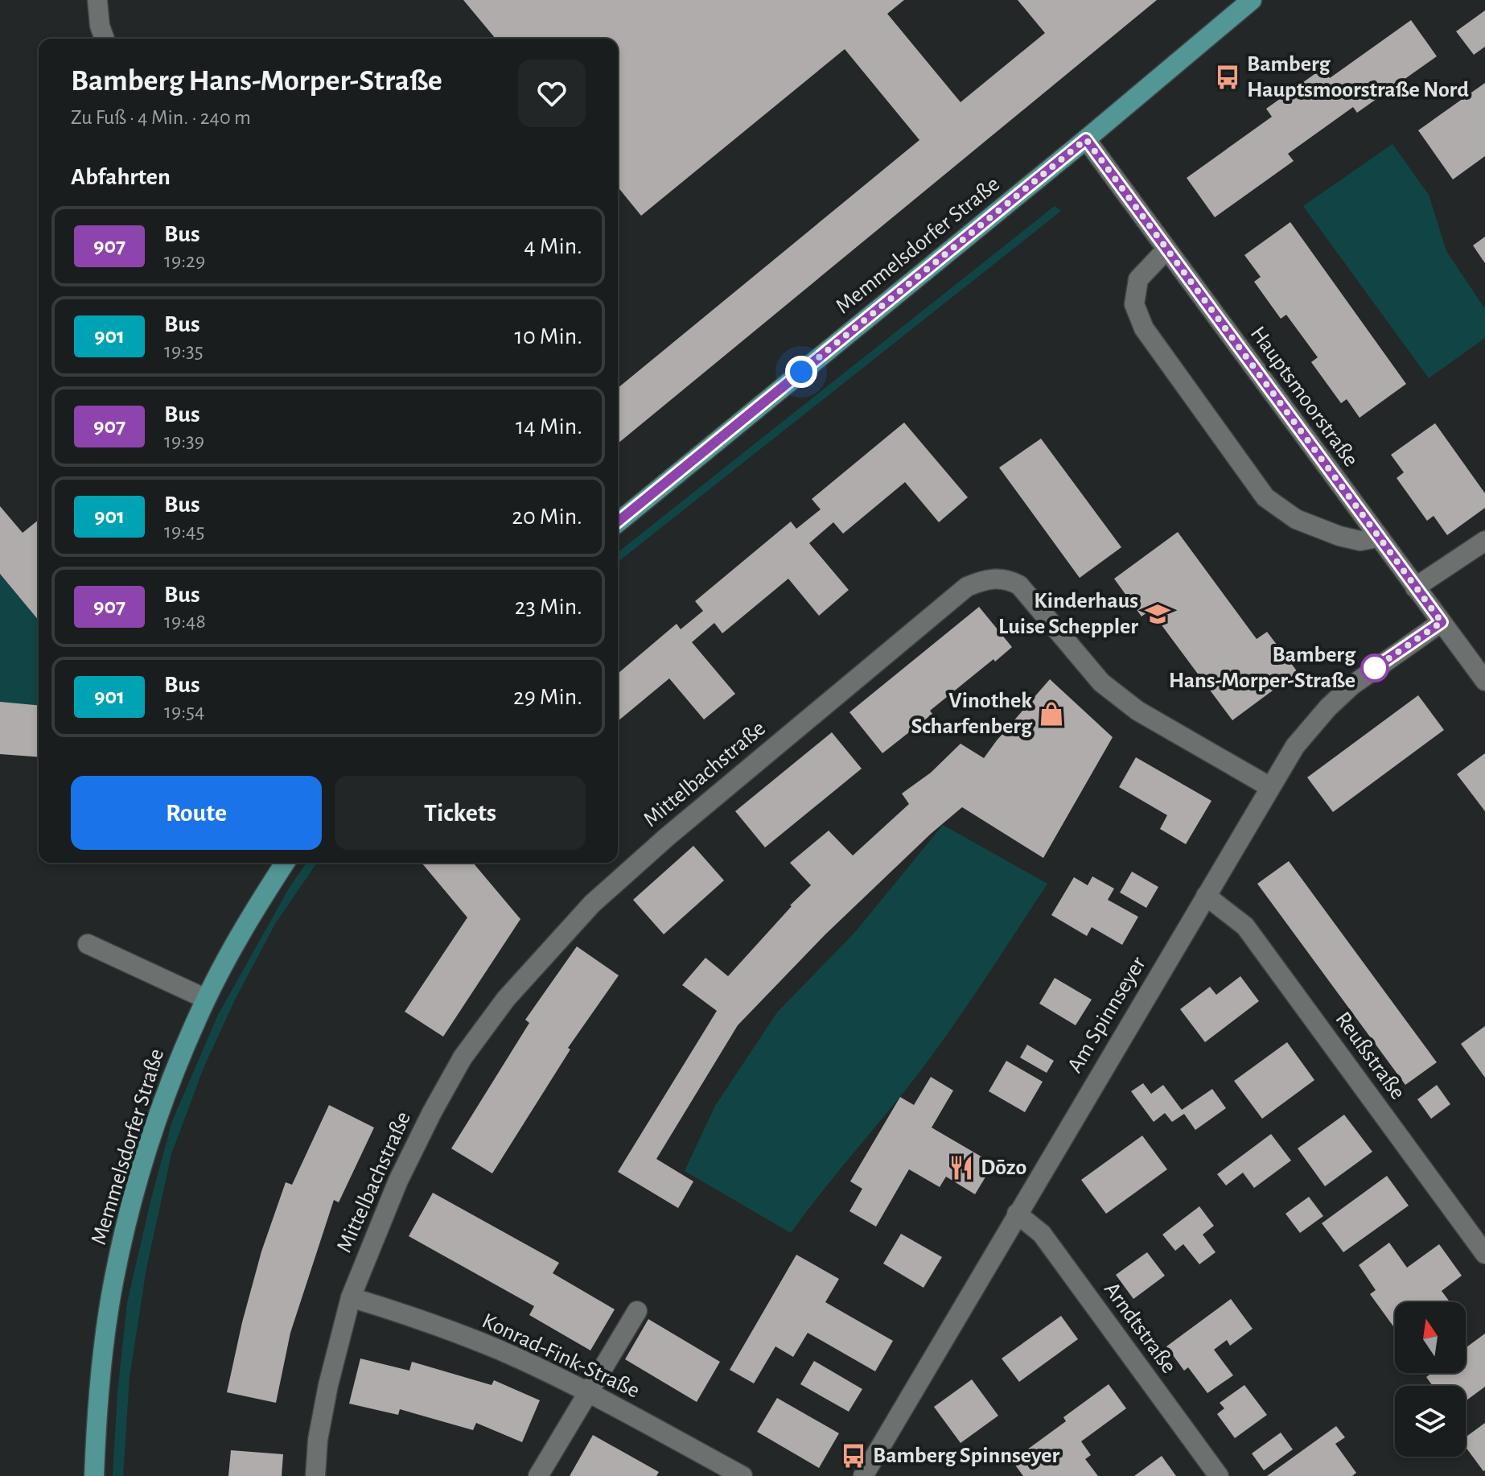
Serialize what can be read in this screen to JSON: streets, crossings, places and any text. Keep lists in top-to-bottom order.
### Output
{
  "streets": {
    "main road": ["Memmelsdorfer Straße"],
    "street": [
      "Hauptsmoorstraße",
      "Mittelbachstraße",
      "Am Spinnseyer",
      "Reußstraße",
      "Arndtstraße",
      "Konrad-Fink-Straße"
    ]
  },
  "crossings": [
    ["Memmelsdorfer Straße", "Hauptsmoorstraße"],
    ["Hauptsmoorstraße", "Am Spinnseyer"],
    ["Mittelbachstraße", "Am Spinnseyer"],
    ["Mittelbachstraße", "Konrad-Fink-Straße"],
    ["Am Spinnseyer", "Reußstraße"],
    ["Am Spinnseyer", "Arndtstraße"]
  ],
  "places": {
    "bus stop": ["Bamberg Hauptsmoorstraße Nord", "Bamberg Spinnseyer"],
    "school or university": ["Kinderhaus Luise Scheppler"],
    "other": ["Bamberg Hans-Morper-Straße"],
    "shop": ["Vinothek Scharfenberg"],
    "restaurant": ["Dōzo"]
  },
  "lines": ["bus line 907"],
  "north": "top",
  "page": {
    "heading": [
      ["Bamberg Hans-Morper-Straße", "Zu Fuß · 4 Min. · 240 m"],
      "Abfahrten"
    ],
    "list": [
      {
        "mark": "907",
        "name": "Bus",
        "note": "19:29",
        "value": "4 Min."
      },
      {
        "mark": "901",
        "name": "Bus",
        "note": "19:35",
        "value": "10 Min."
      },
      {
        "mark": "907",
        "name": "Bus",
        "note": "19:39",
        "value": "14 Min."
      },
      {
        "mark": "901",
        "name": "Bus",
        "note": "19:45",
        "value": "20 Min."
      },
      {
        "mark": "907",
        "name": "Bus",
        "note": "19:48",
        "value": "23 Min."
      },
      {
        "mark": "901",
        "name": "Bus",
        "note": "19:54",
        "value": "29 Min."
      }
    ],
    "buttons": ["Route", "Tickets"]
  }
}
